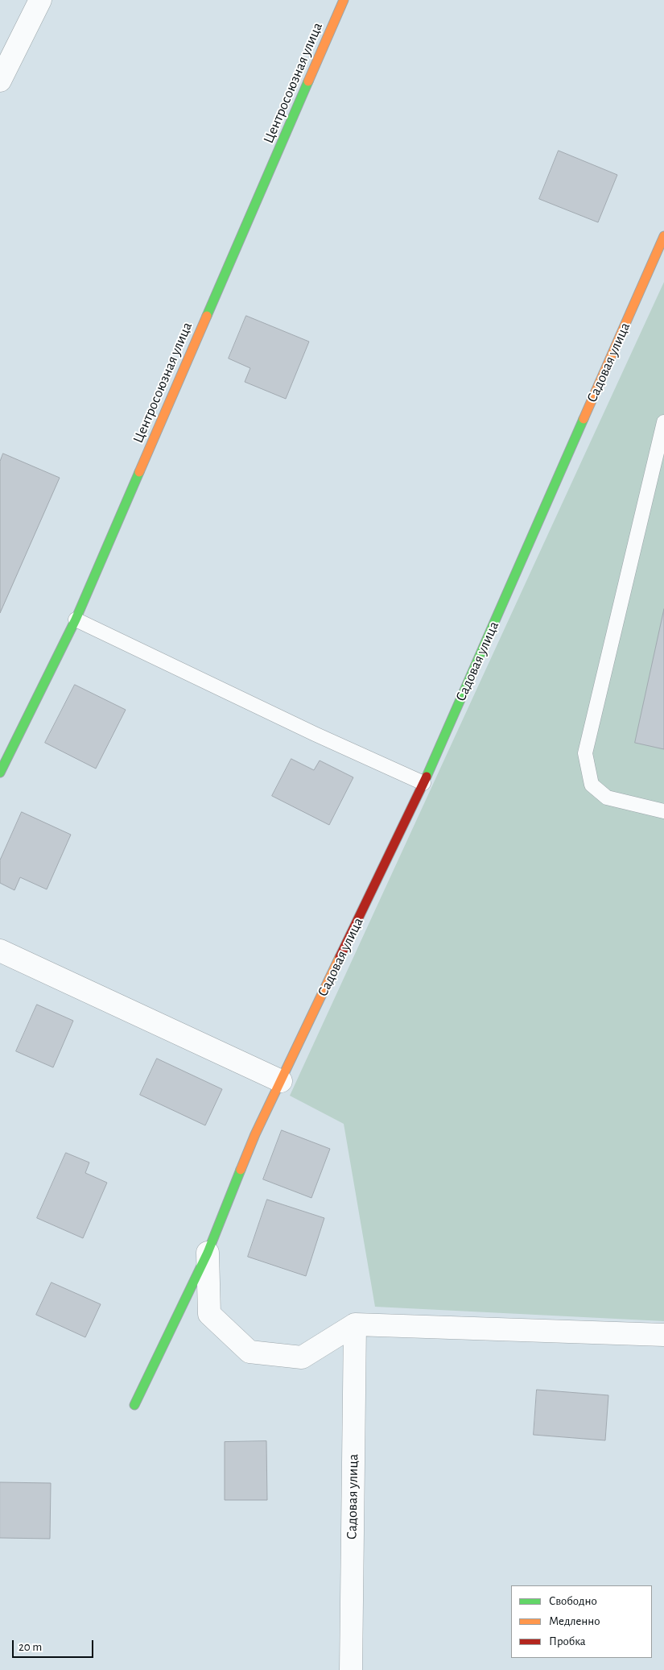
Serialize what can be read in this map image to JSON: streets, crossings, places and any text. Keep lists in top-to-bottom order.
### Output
{
  "streets": {
    "street": ["Центросоюзная улица", "Садовая улица"]
  },
  "legend": ["Свободно", "Медленно", "Пробка"],
  "scale_bar": "20 m"
}
